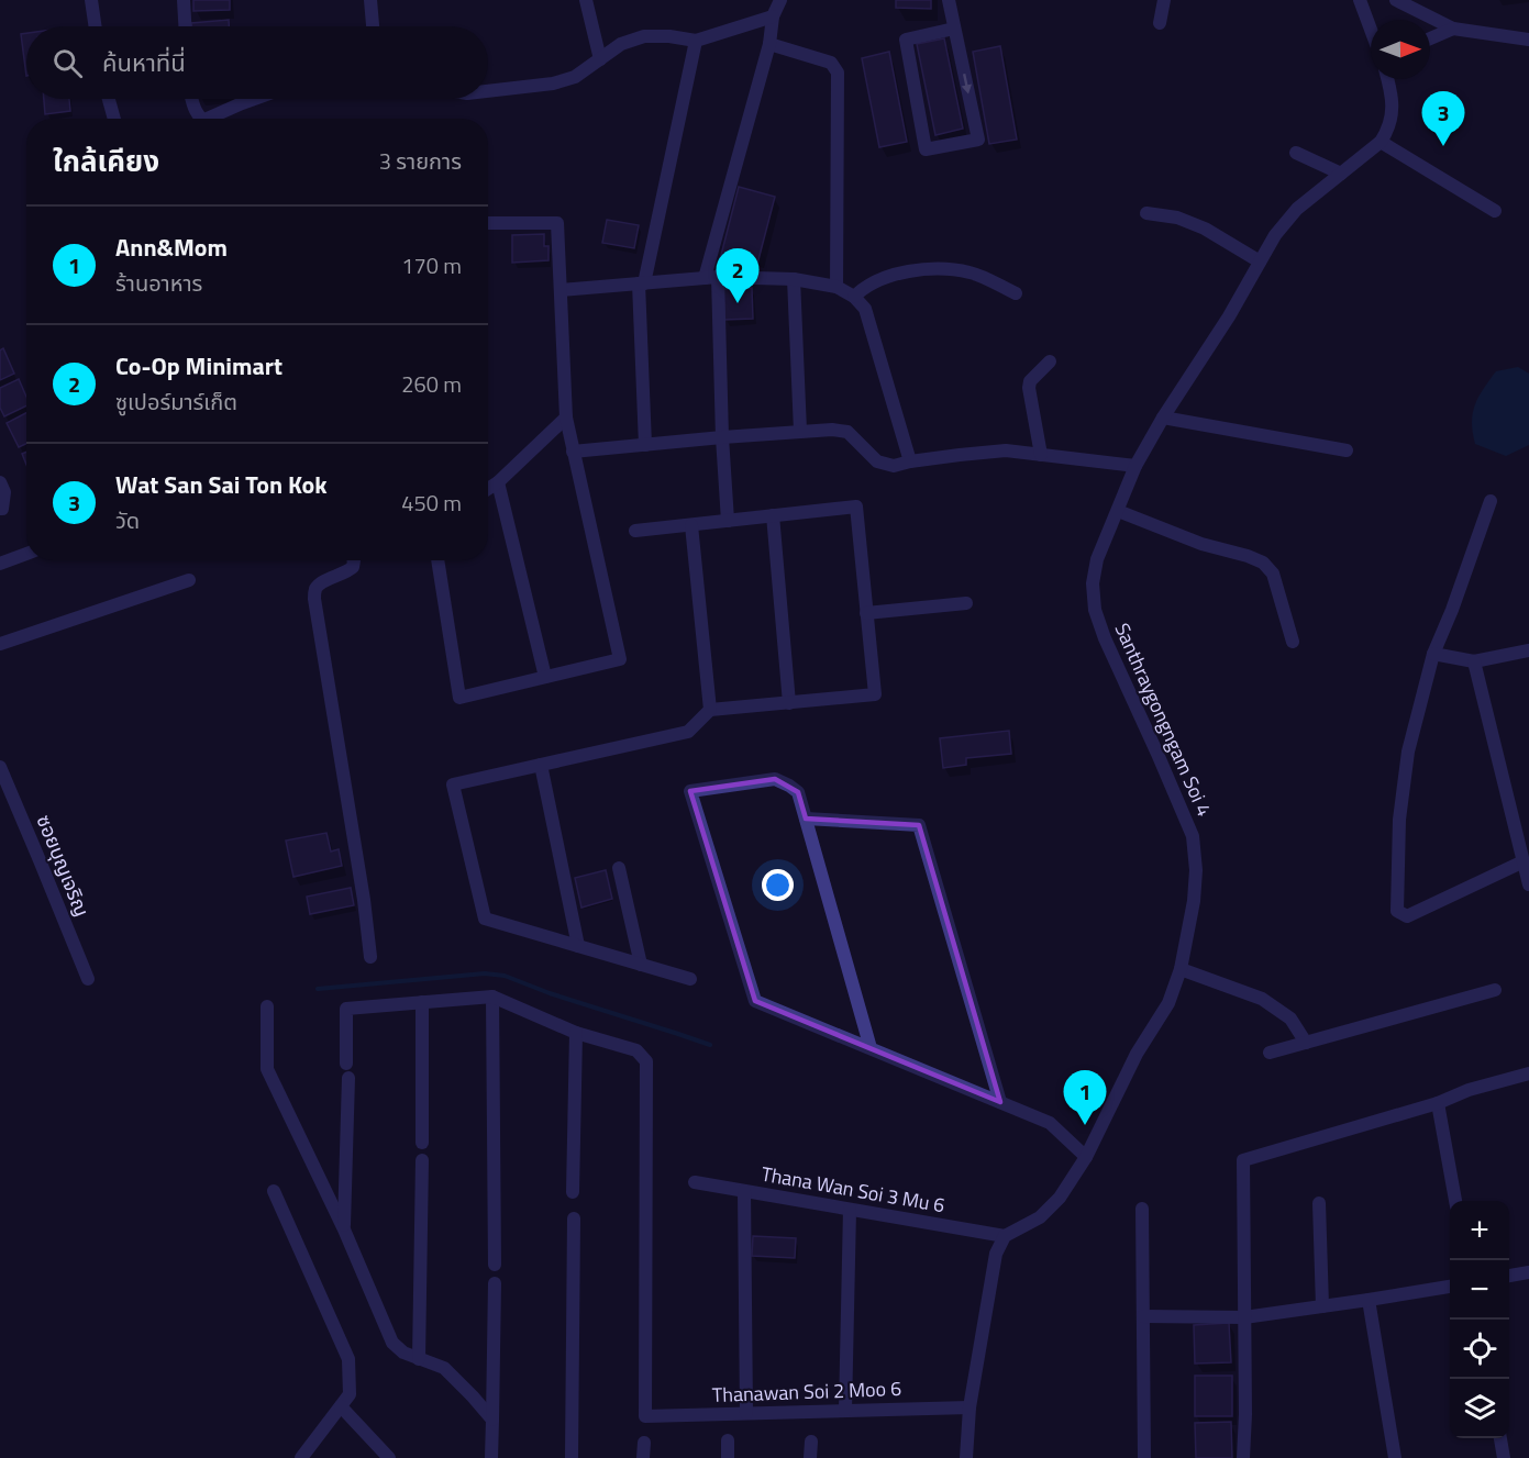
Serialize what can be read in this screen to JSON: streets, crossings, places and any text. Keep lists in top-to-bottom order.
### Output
{
  "streets": {
    "street": [
      "Santhraygongngam Soi 4",
      "ซอยบุญเจริญ",
      "Thana Wan Soi 3 Mu 6",
      "Thanawan Soi 2 Moo 6"
    ]
  },
  "crossings": [
    ["Santhraygongngam Soi 4", "Thana Wan Soi 3 Mu 6"]
  ],
  "north": "right",
  "page": {
    "search": "ค้นหาที่นี่",
    "pins": ["3", "2", "1"],
    "heading": ["ใกล้เคียง", "3 รายการ"],
    "list": [
      {
        "mark": "1",
        "name": "Ann&Mom",
        "note": "ร้านอาหาร",
        "value": "170 m"
      },
      {
        "mark": "2",
        "name": "Co-Op Minimart",
        "note": "ซูเปอร์มาร์เก็ต",
        "value": "260 m"
      },
      {
        "mark": "3",
        "name": "Wat San Sai Ton Kok",
        "note": "วัด",
        "value": "450 m"
      }
    ],
    "map_buttons": ["+", "−"]
  }
}
